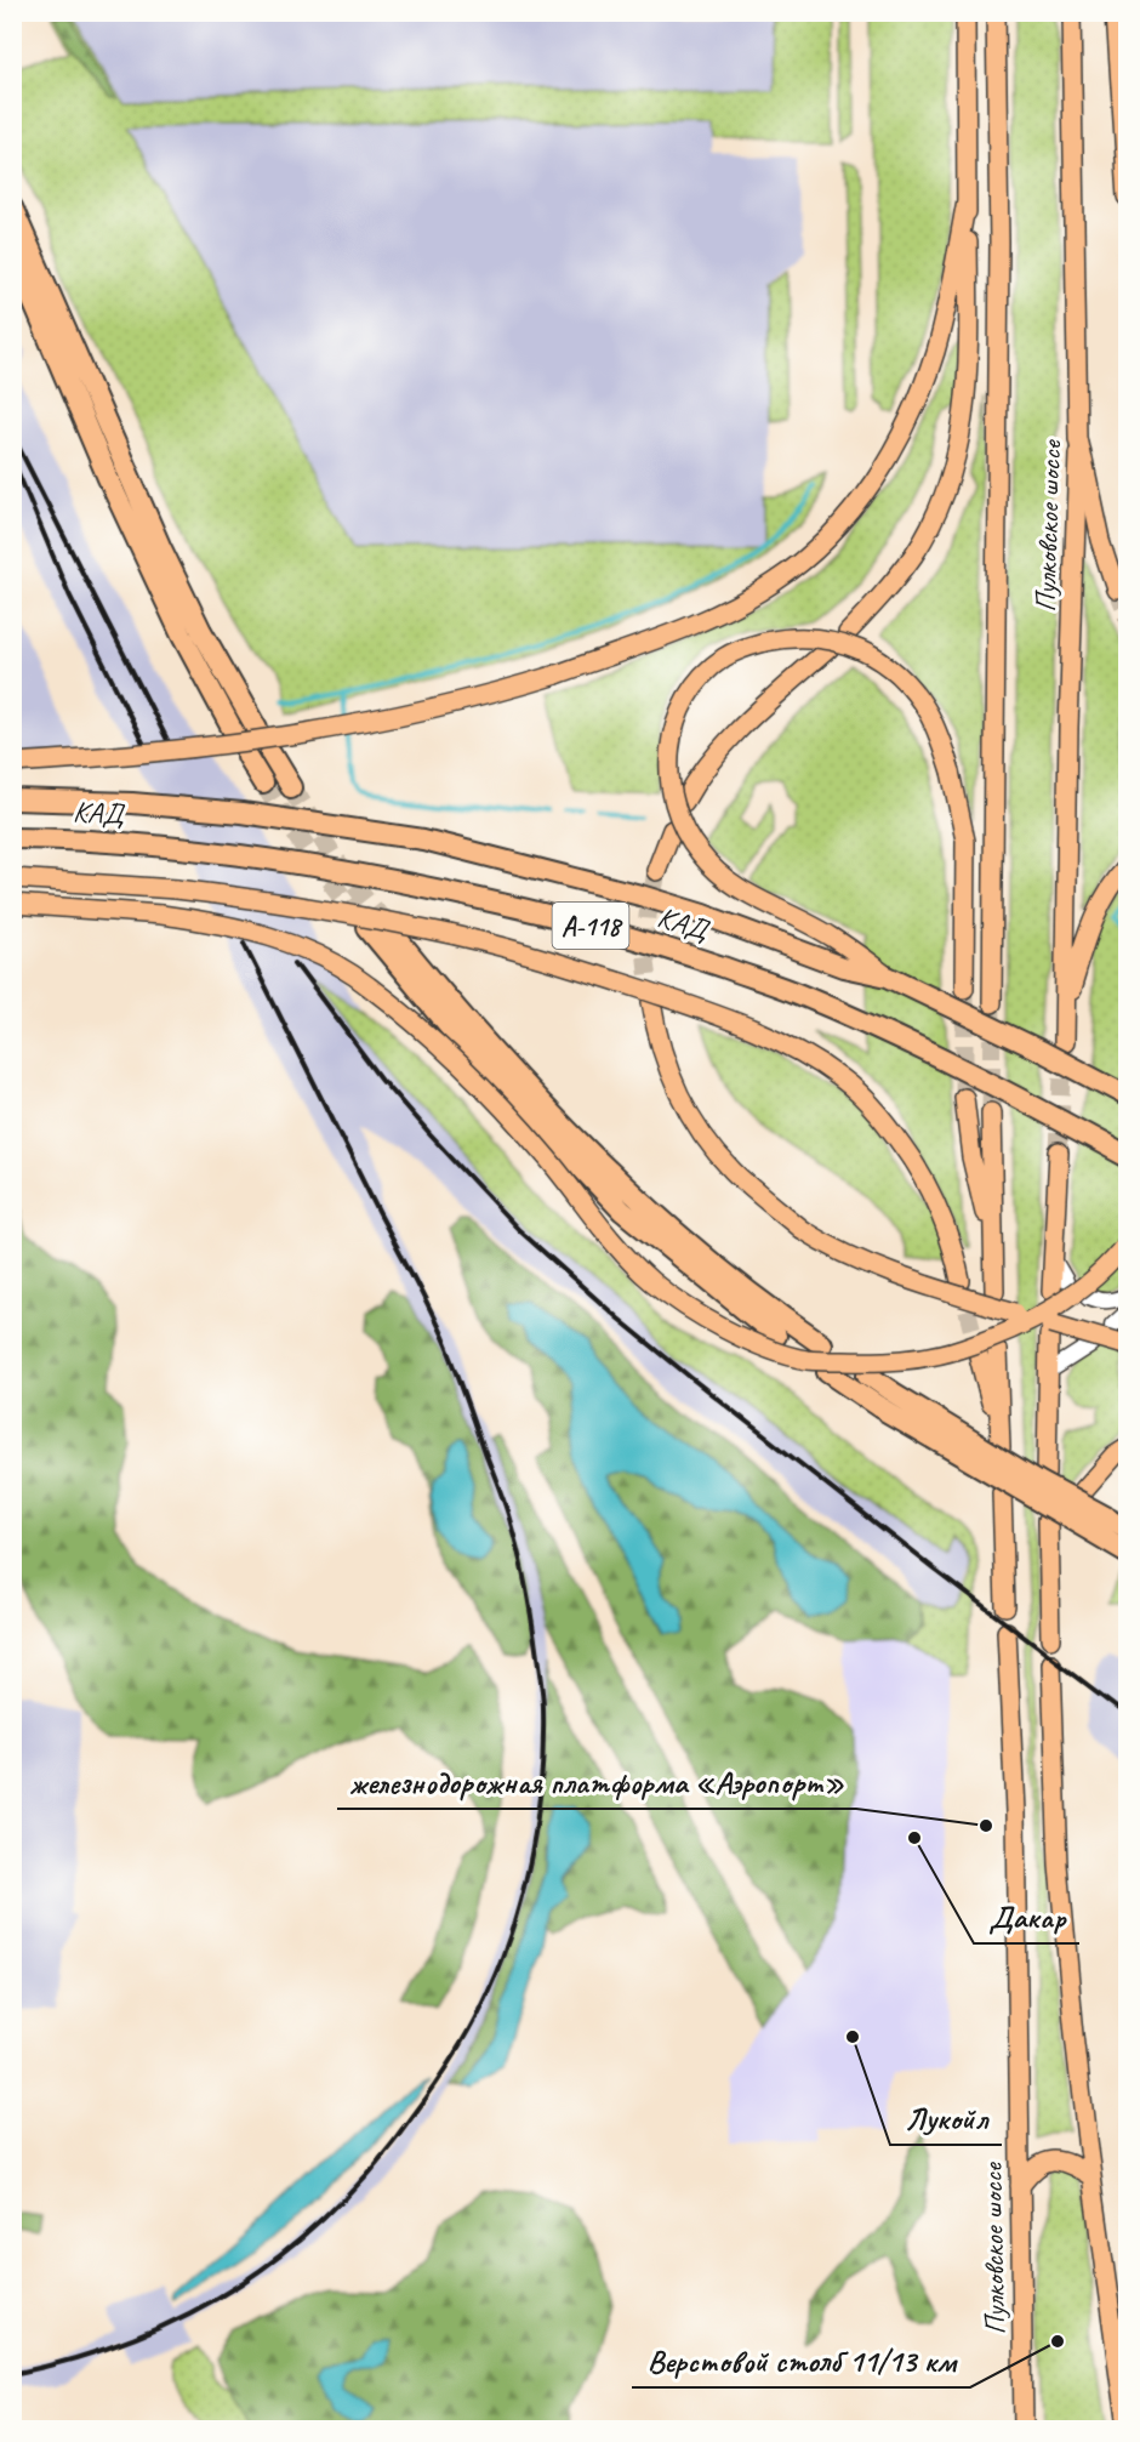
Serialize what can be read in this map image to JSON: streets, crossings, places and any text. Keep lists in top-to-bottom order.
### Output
{
  "streets": {
    "highway": ["КАД", "А-118"],
    "main road": ["Пулковское шоссе"]
  },
  "places": [
    "железнодорожная платформа «Аэропорт»",
    "Дакар",
    "Лукойл",
    "Верстовой столб 11/13 км"
  ]
}
